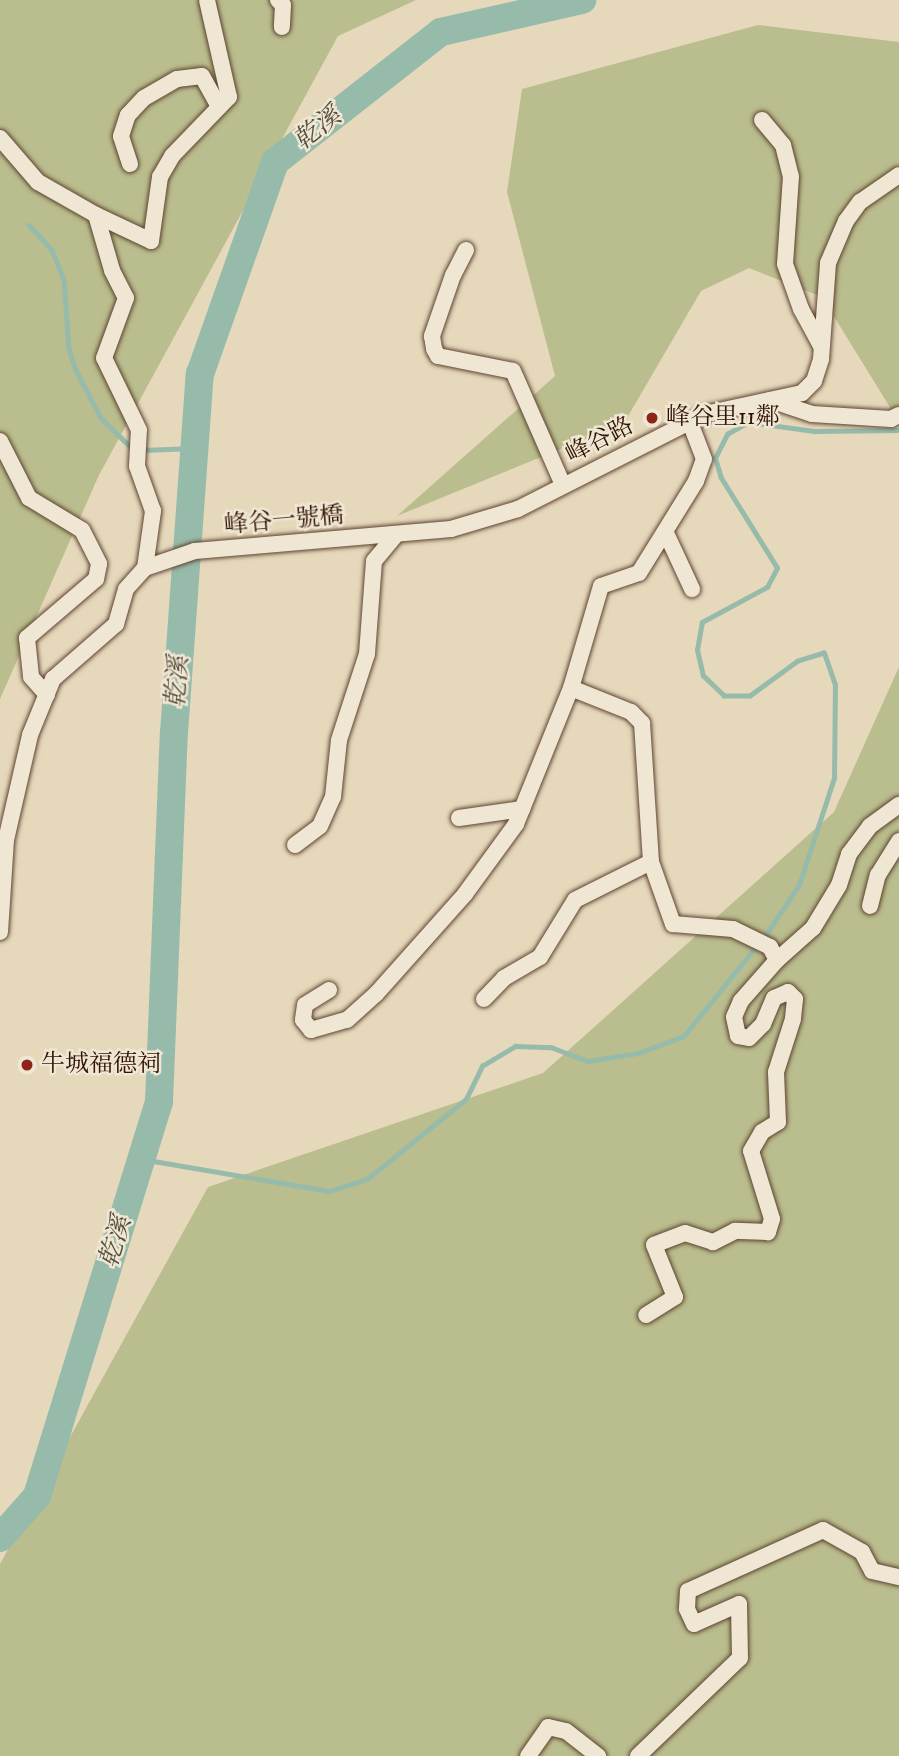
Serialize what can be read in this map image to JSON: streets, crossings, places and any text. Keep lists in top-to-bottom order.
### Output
{
  "streets": {
    "street": ["峰谷路", "峰谷一號橋"]
  },
  "crossings": [
    ["峰谷路", "峰谷一號橋"]
  ],
  "water": ["乾溪"],
  "places": ["峰谷里11鄰", "牛城福德祠"]
}
